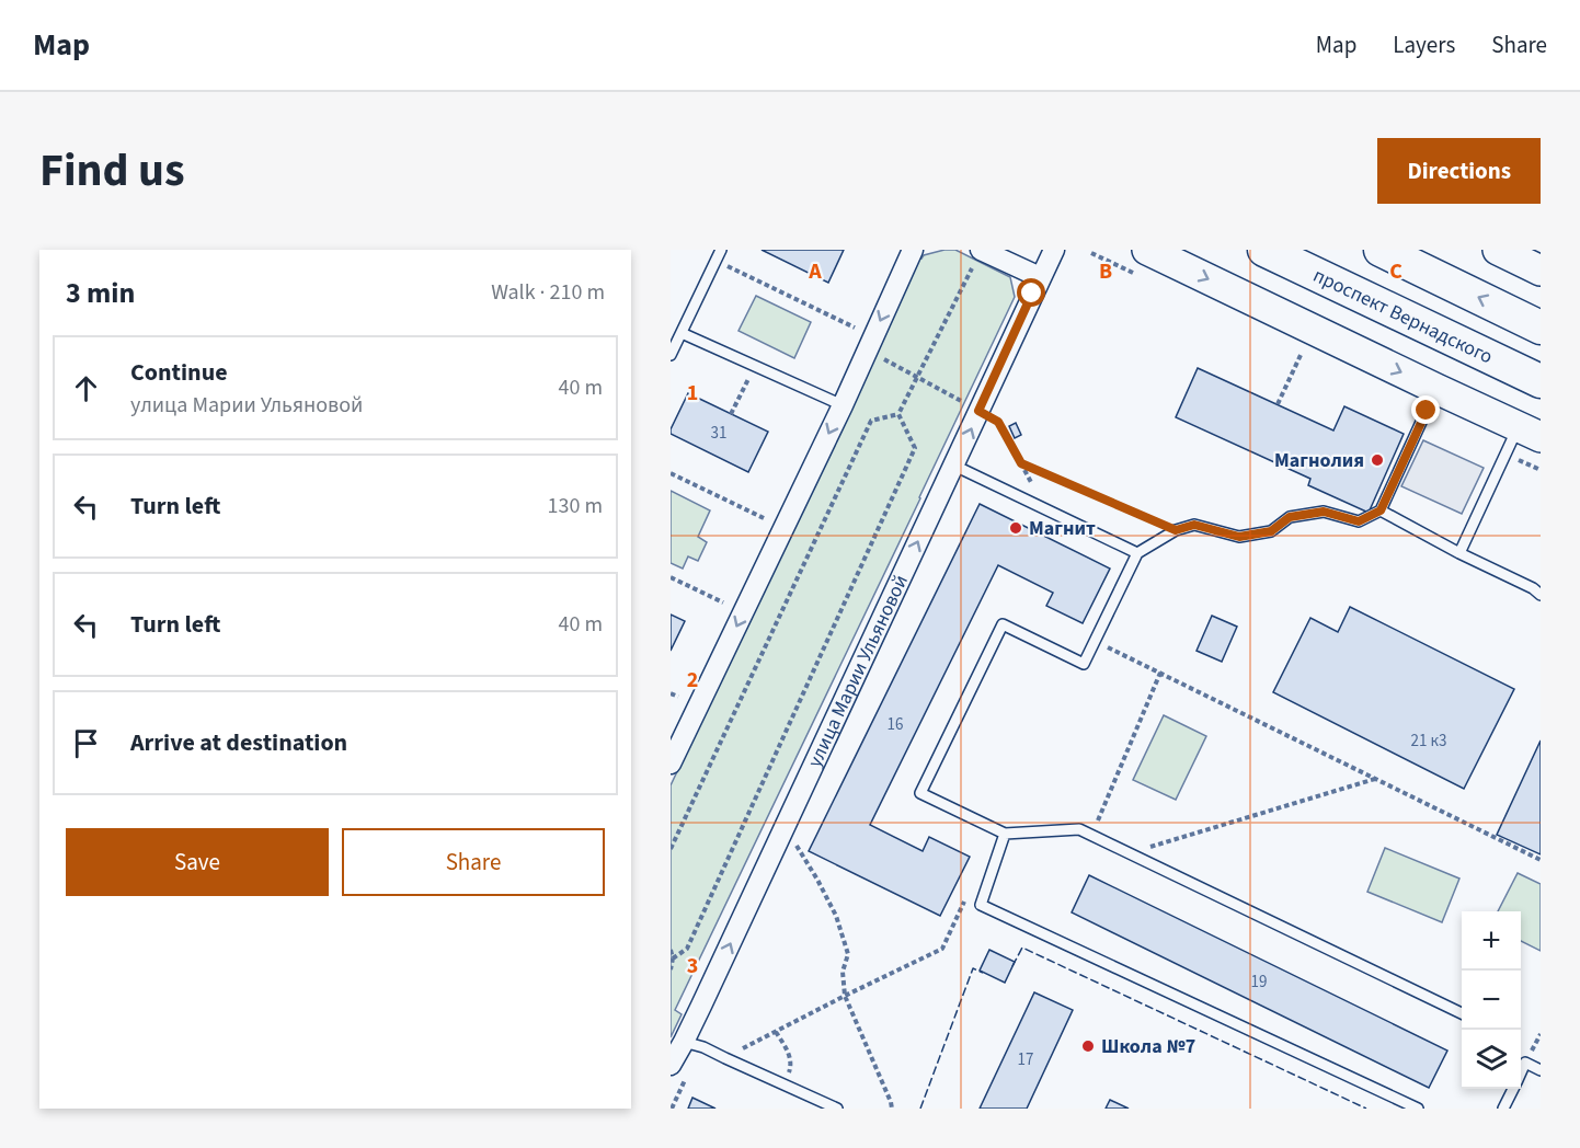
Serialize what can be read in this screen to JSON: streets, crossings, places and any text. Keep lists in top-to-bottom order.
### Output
{
  "streets": {
    "main road": ["проспект Вернадского"],
    "street": ["улица Марии Ульяновой"]
  },
  "places": ["Магнолия", "Магнит", "Школа №7"],
  "house_numbers": [
    "31",
    "16",
    "21 к3",
    "19",
    "17"
  ],
  "page": {
    "header": "Map",
    "nav": ["Map", "Layers", "Share"],
    "title": "Find us",
    "buttons": [
      "Directions",
      ["Save", "Share"]
    ],
    "heading": ["3 min", "Walk · 210 m"],
    "list": [
      ["Continue", "улица Марии Ульяновой", "40 m"],
      ["Turn left", "130 m"],
      ["Turn left", "40 m"],
      "Arrive at destination"
    ],
    "map_buttons": ["+", "−"]
  },
  "grid": {
    "columns": ["A", "B", "C"],
    "rows": ["1", "2", "3"]
  }
}
